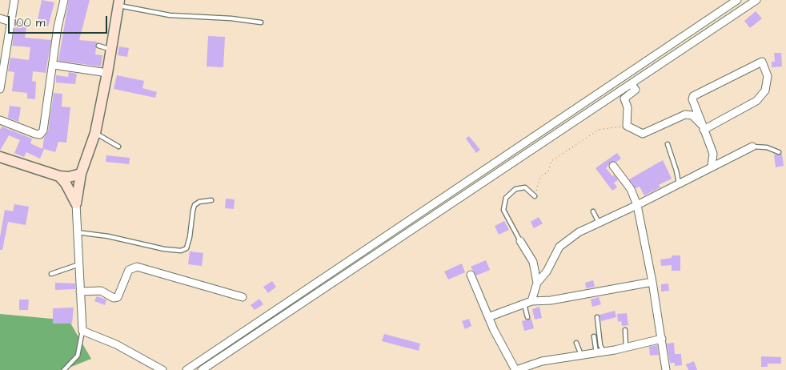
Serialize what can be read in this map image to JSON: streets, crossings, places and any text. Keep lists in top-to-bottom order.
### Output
{
  "scale_bar": "100 m"
}
